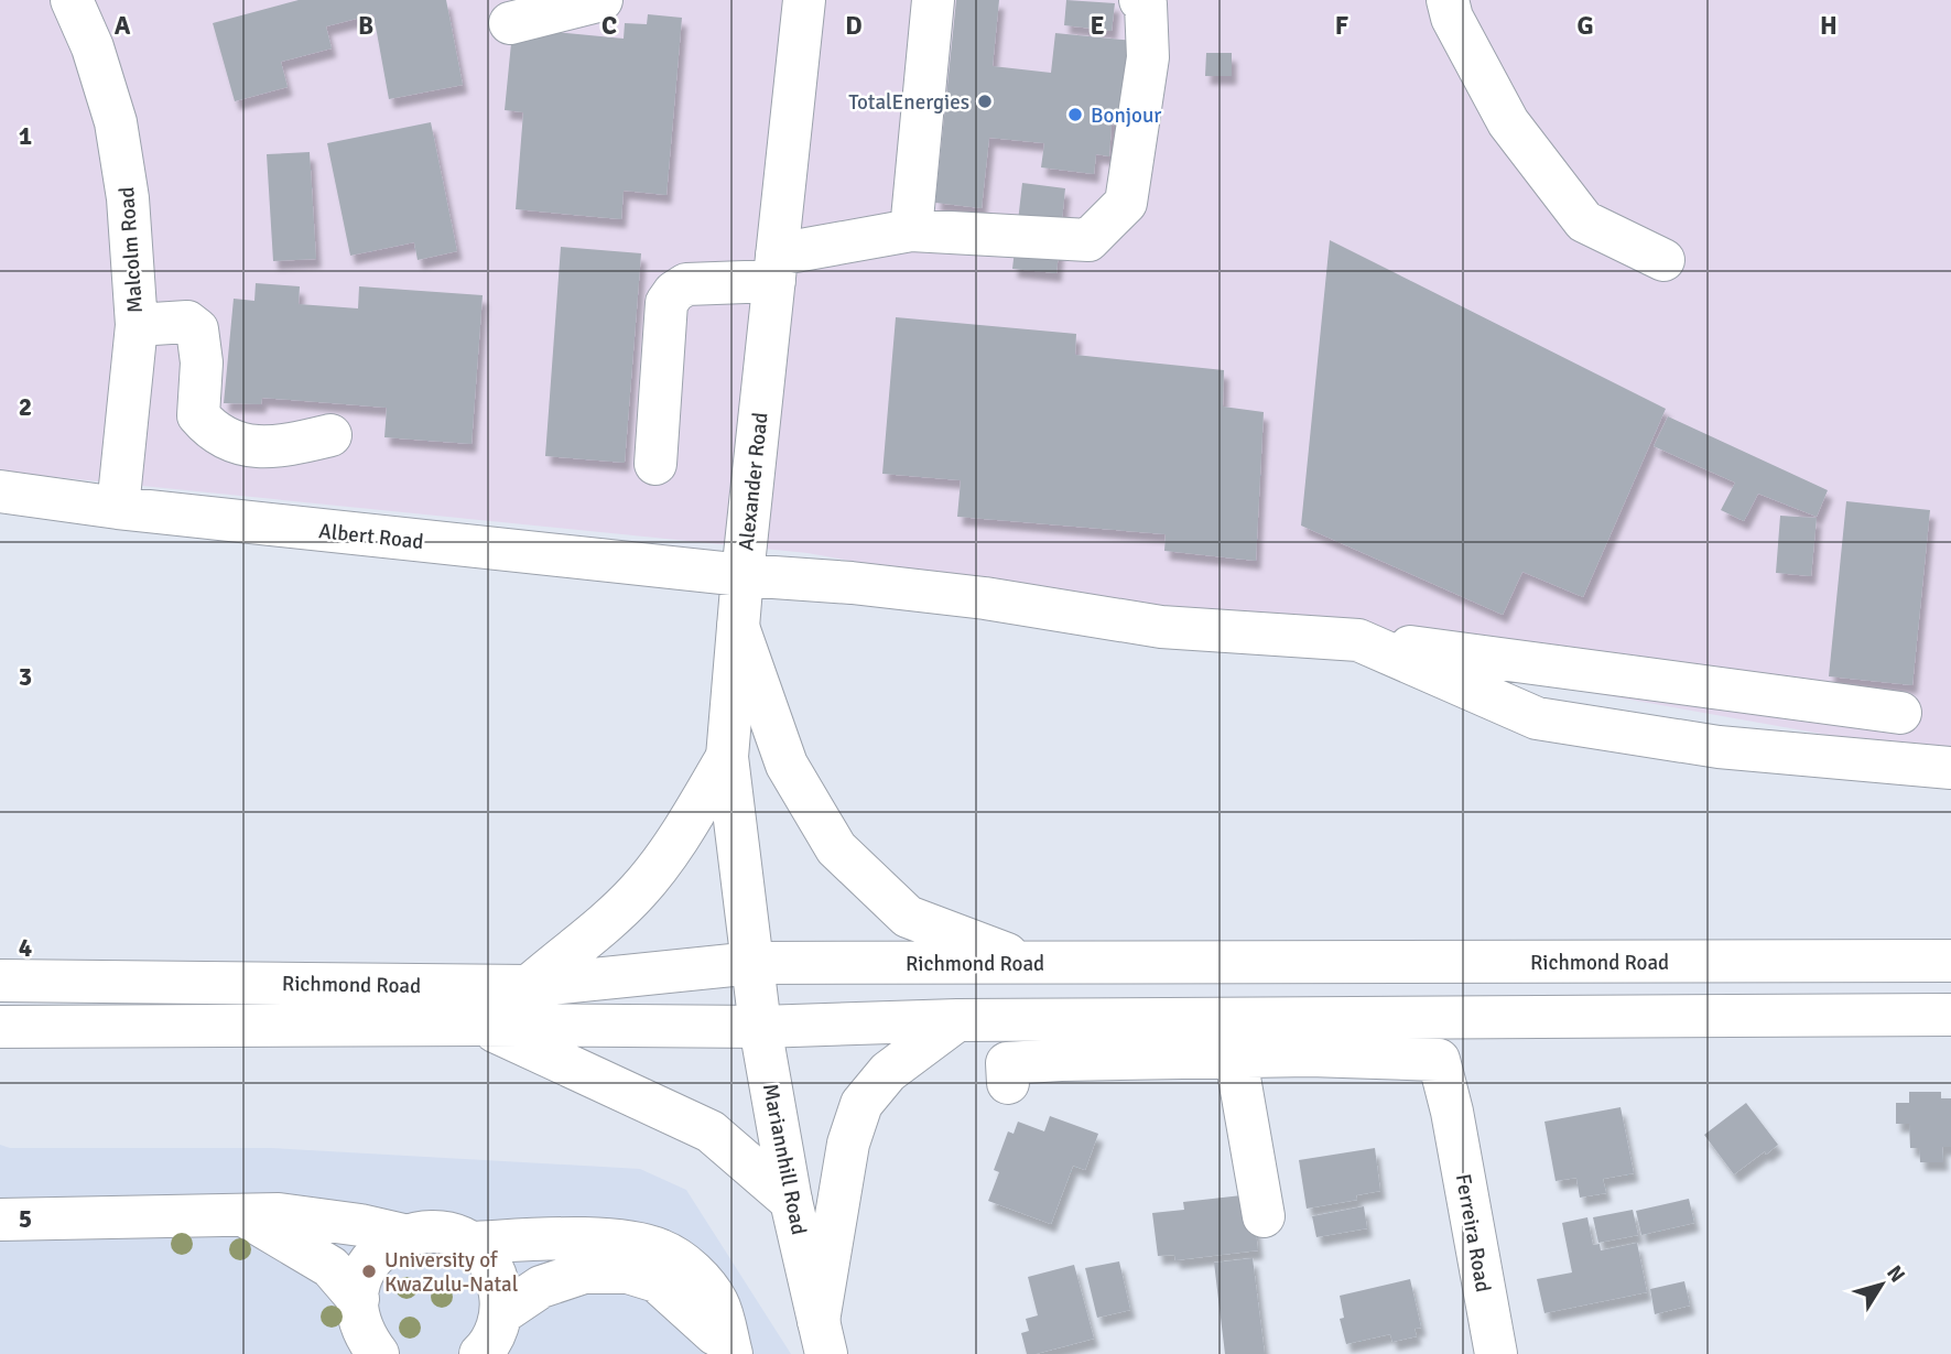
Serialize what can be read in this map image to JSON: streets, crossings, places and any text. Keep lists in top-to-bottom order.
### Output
{
  "streets": {
    "main road": [
      "Malcolm Road",
      "Alexander Road",
      "Albert Road",
      "Richmond Road",
      "Mariannhill Road",
      "Ferreira Road"
    ]
  },
  "crossings": [
    ["Malcolm Road", "Albert Road"],
    ["Alexander Road", "Albert Road"],
    ["Alexander Road", "Richmond Road"],
    ["Alexander Road", "Mariannhill Road"],
    ["Richmond Road", "Mariannhill Road"]
  ],
  "places": ["TotalEnergies", "Bonjour", "University of KwaZulu-Natal"],
  "north": "top right",
  "grid": {
    "columns": [
      "A",
      "B",
      "C",
      "D",
      "E",
      "F",
      "G",
      "H"
    ],
    "rows": [
      "1",
      "2",
      "3",
      "4",
      "5"
    ]
  }
}
